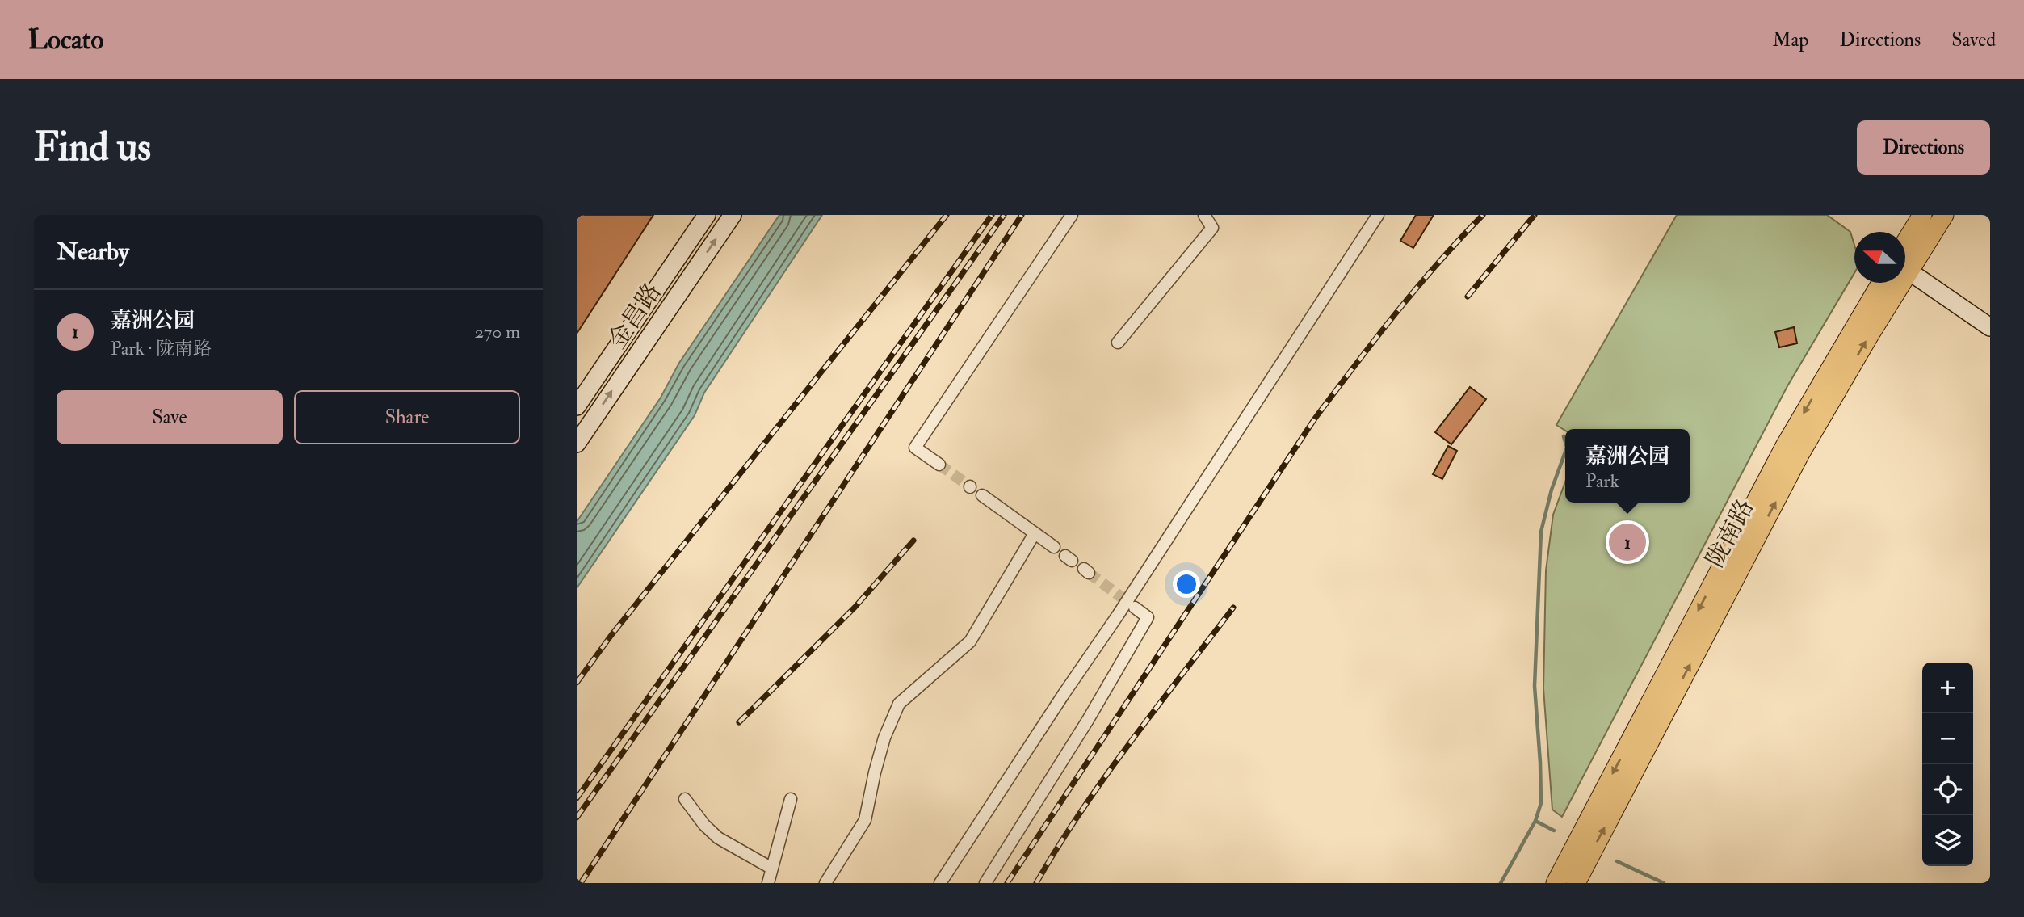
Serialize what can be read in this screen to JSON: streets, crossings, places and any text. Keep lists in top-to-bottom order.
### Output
{
  "streets": {
    "main road": ["金昌路", "陇南路"]
  },
  "north": "left",
  "page": {
    "header": "Locato",
    "nav": ["Map", "Directions", "Saved"],
    "buttons": [
      "Directions",
      ["Save", "Share"]
    ],
    "title": "Find us",
    "heading": "Nearby",
    "list": [
      {
        "mark": "1",
        "name": "嘉洲公园",
        "note": "Park · 陇南路",
        "value": "270 m"
      }
    ],
    "popup": ["嘉洲公园", "Park"],
    "pins": "1",
    "map_buttons": ["+", "−"]
  }
}
